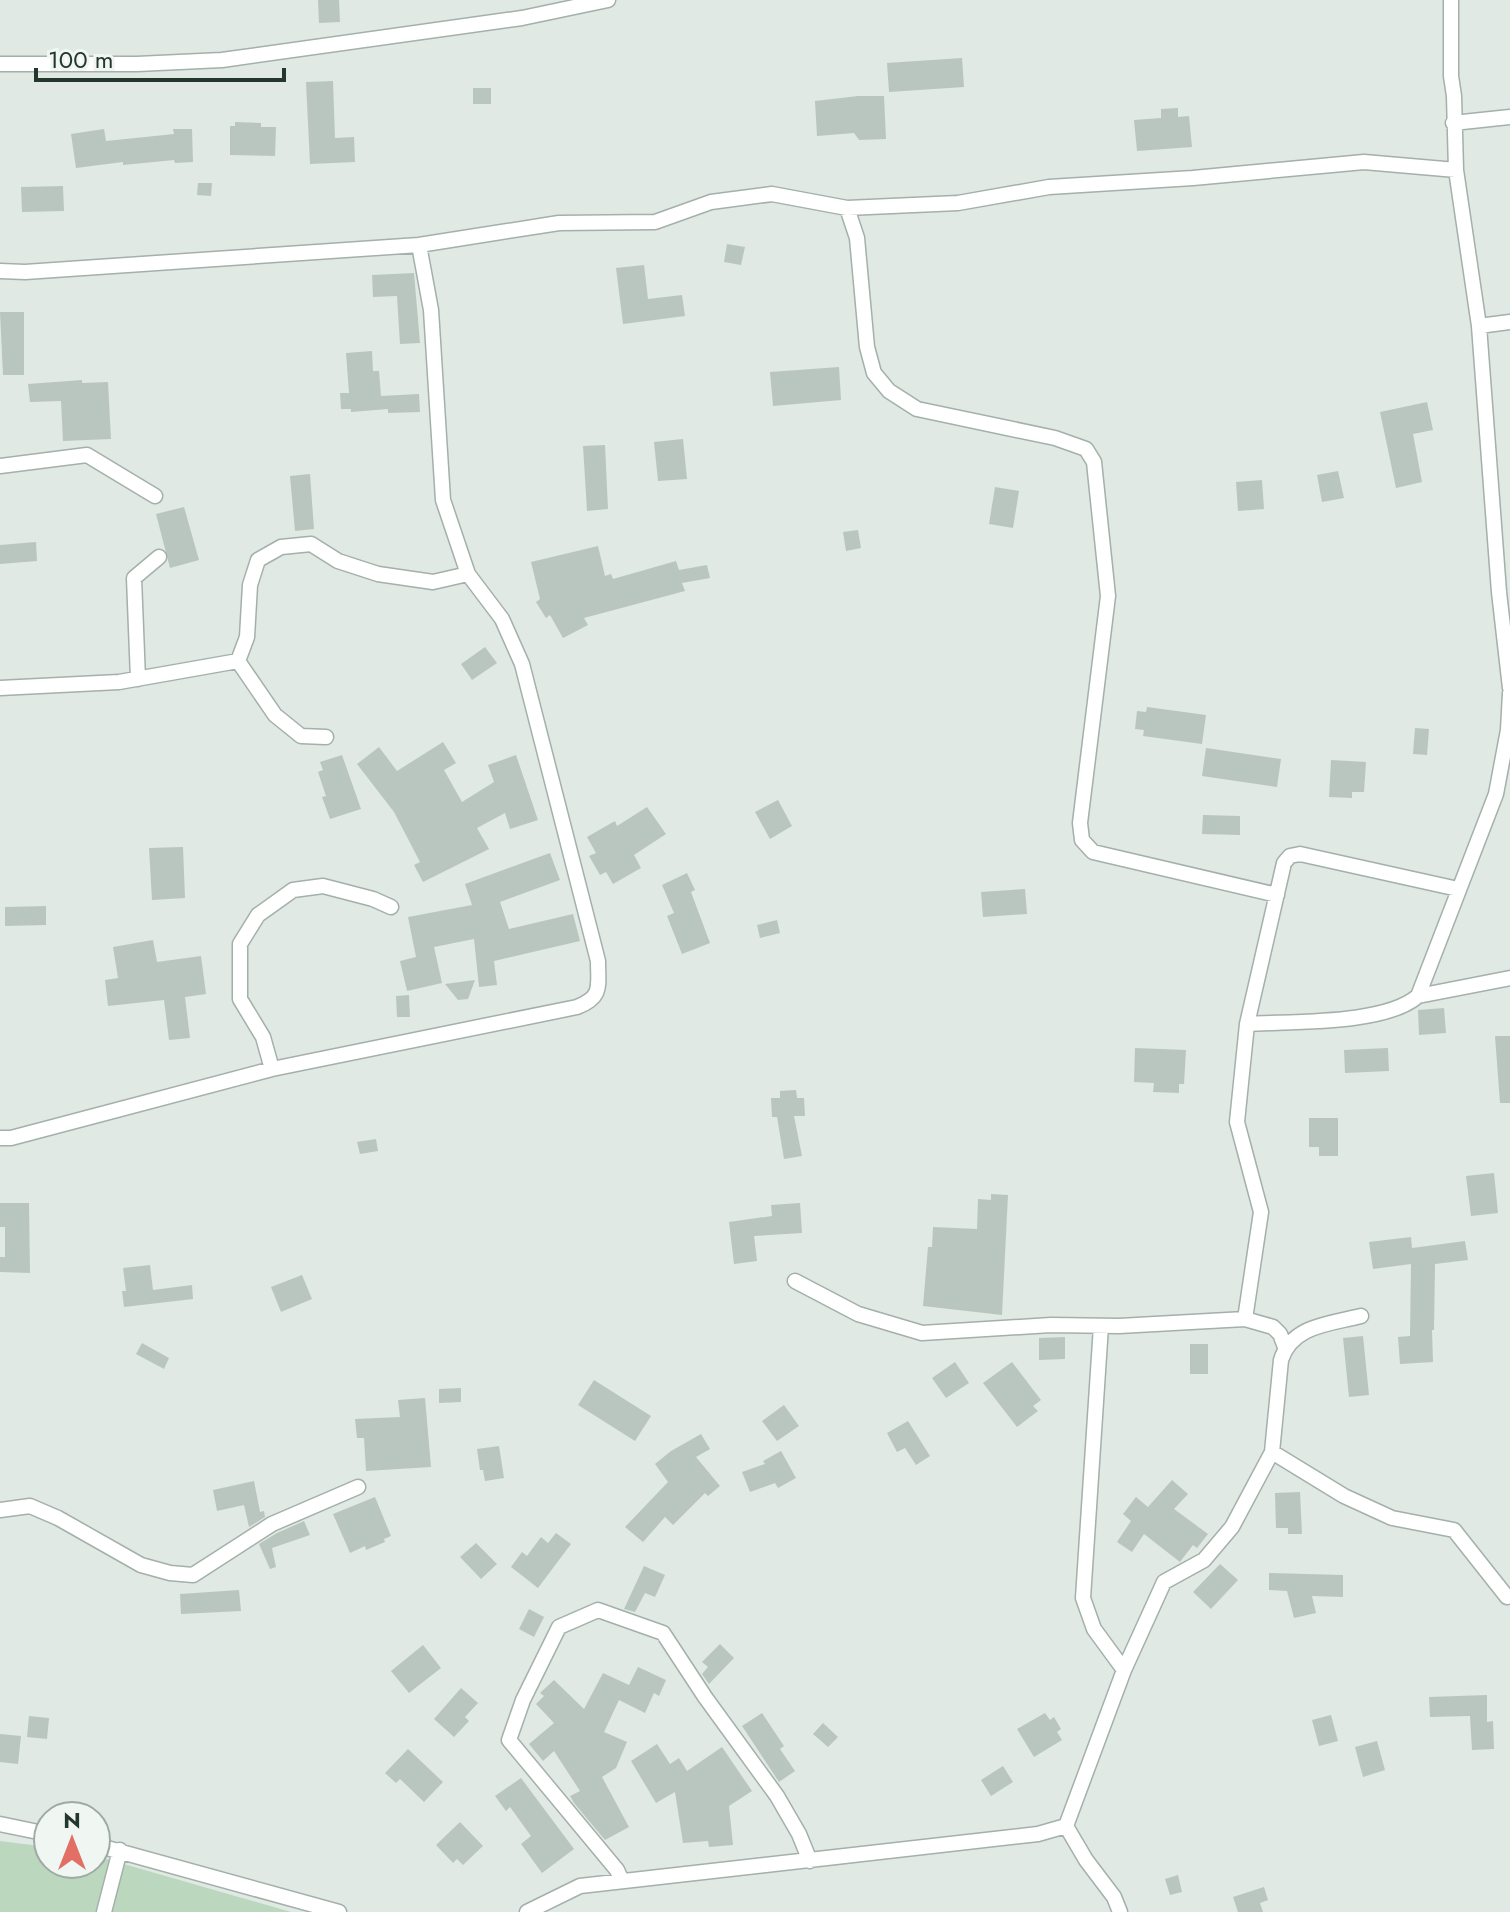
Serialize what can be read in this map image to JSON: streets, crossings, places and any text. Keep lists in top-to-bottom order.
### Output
{
  "scale_bar": "100 m",
  "north": "top"
}
